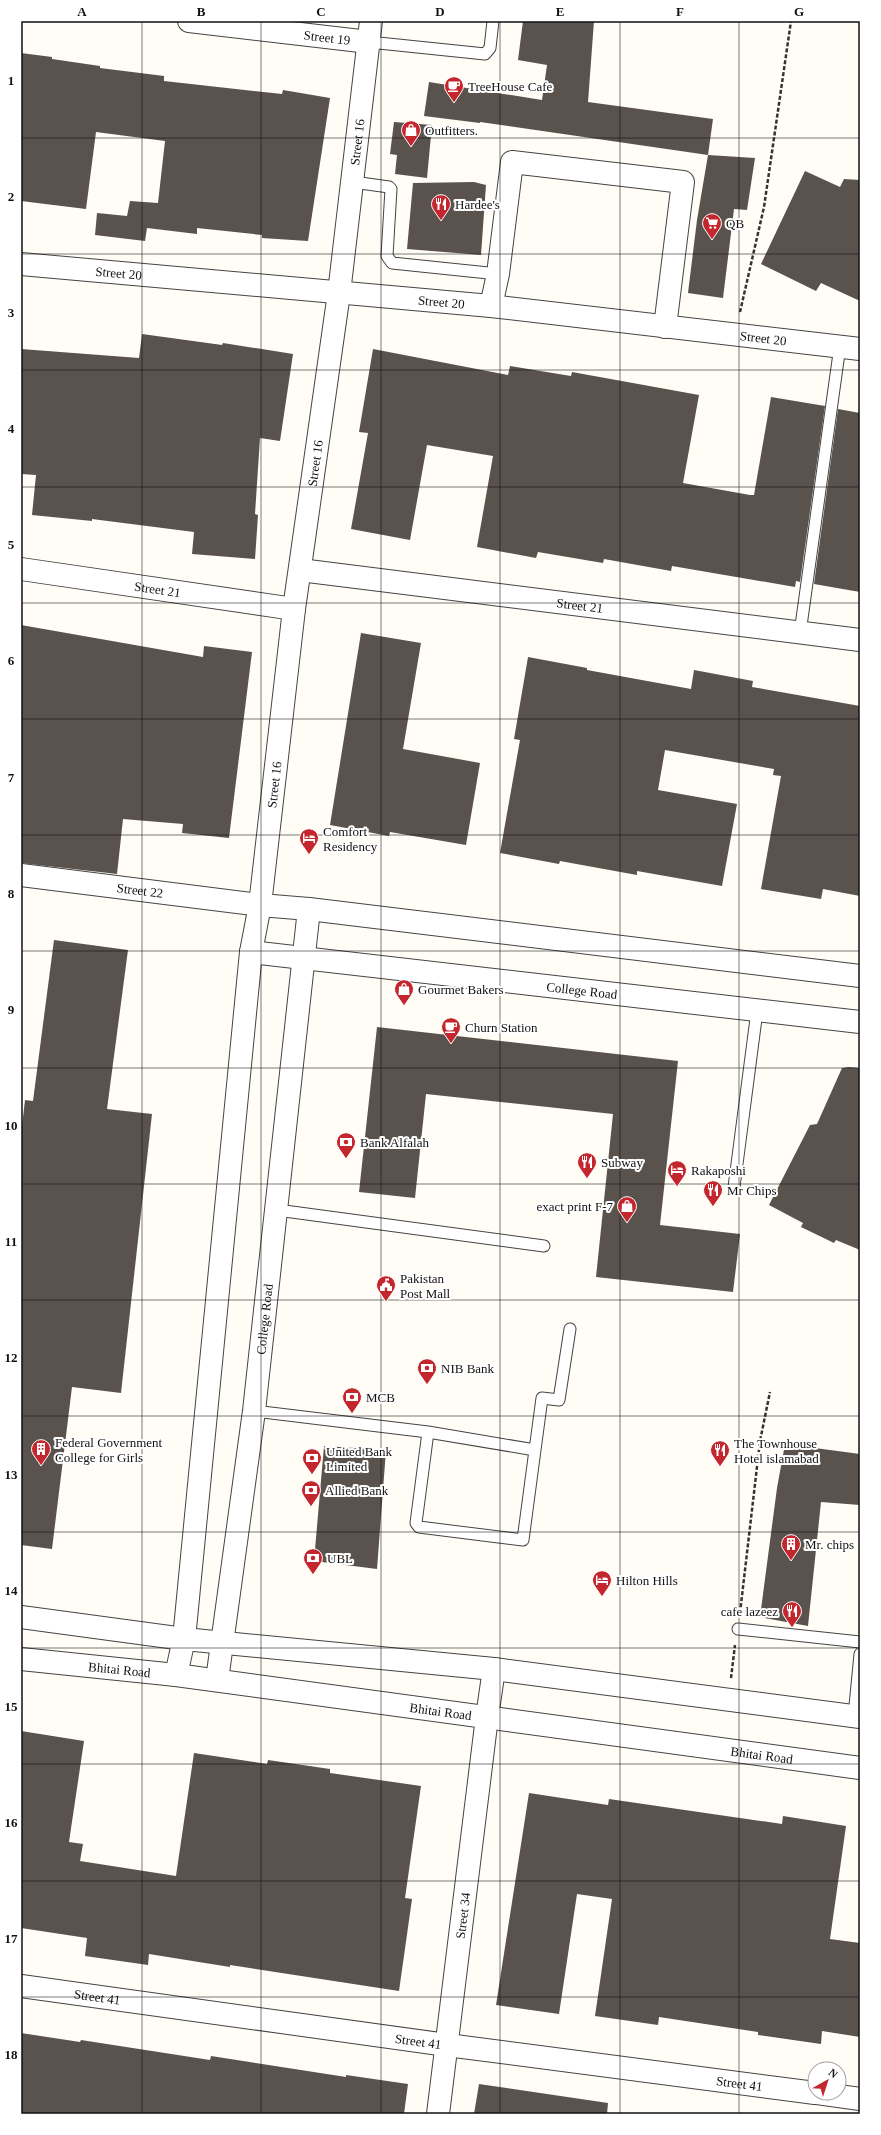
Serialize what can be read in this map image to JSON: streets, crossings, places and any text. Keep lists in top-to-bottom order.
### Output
{
  "streets": {
    "street": [
      "Street 19",
      "Street 16",
      "Street 20",
      "Street 21",
      "Street 22",
      "College Road",
      "Bhitai Road",
      "Street 34",
      "Street 41"
    ]
  },
  "crossings": [
    ["Street 19", "Street 16"],
    ["Street 16", "Street 20"],
    ["Street 16", "Street 21"],
    ["Street 16", "Street 22"],
    ["College Road", "Bhitai Road"],
    ["Bhitai Road", "Street 34"],
    ["Street 34", "Street 41"]
  ],
  "places": {
    "cafe": ["TreeHouse Cafe", "Churn Station"],
    "shop": ["Outfitters.", "Gourmet Bakers", "exact print F-7"],
    "restaurant": [
      "Hardee's",
      "Subway",
      "Mr Chips",
      "The Townhouse Hotel islamabad",
      "cafe lazeez"
    ],
    "supermarket": ["QB"],
    "hotel": ["Comfort Residency", "Rakaposhi", "Hilton Hills"],
    "bank": [
      "Bank Alfalah",
      "NIB Bank",
      "MCB",
      "United Bank Limited",
      "Allied Bank",
      "UBL"
    ],
    "public building": ["Pakistan Post Mall"],
    "building": ["Federal Government College for Girls", "Mr. chips"]
  },
  "north": "top right",
  "grid": {
    "columns": [
      "A",
      "B",
      "C",
      "D",
      "E",
      "F",
      "G"
    ],
    "rows": [
      "1",
      "2",
      "3",
      "4",
      "5",
      "6",
      "7",
      "8",
      "9",
      "10",
      "11",
      "12",
      "13",
      "14",
      "15",
      "16",
      "17",
      "18"
    ]
  }
}
